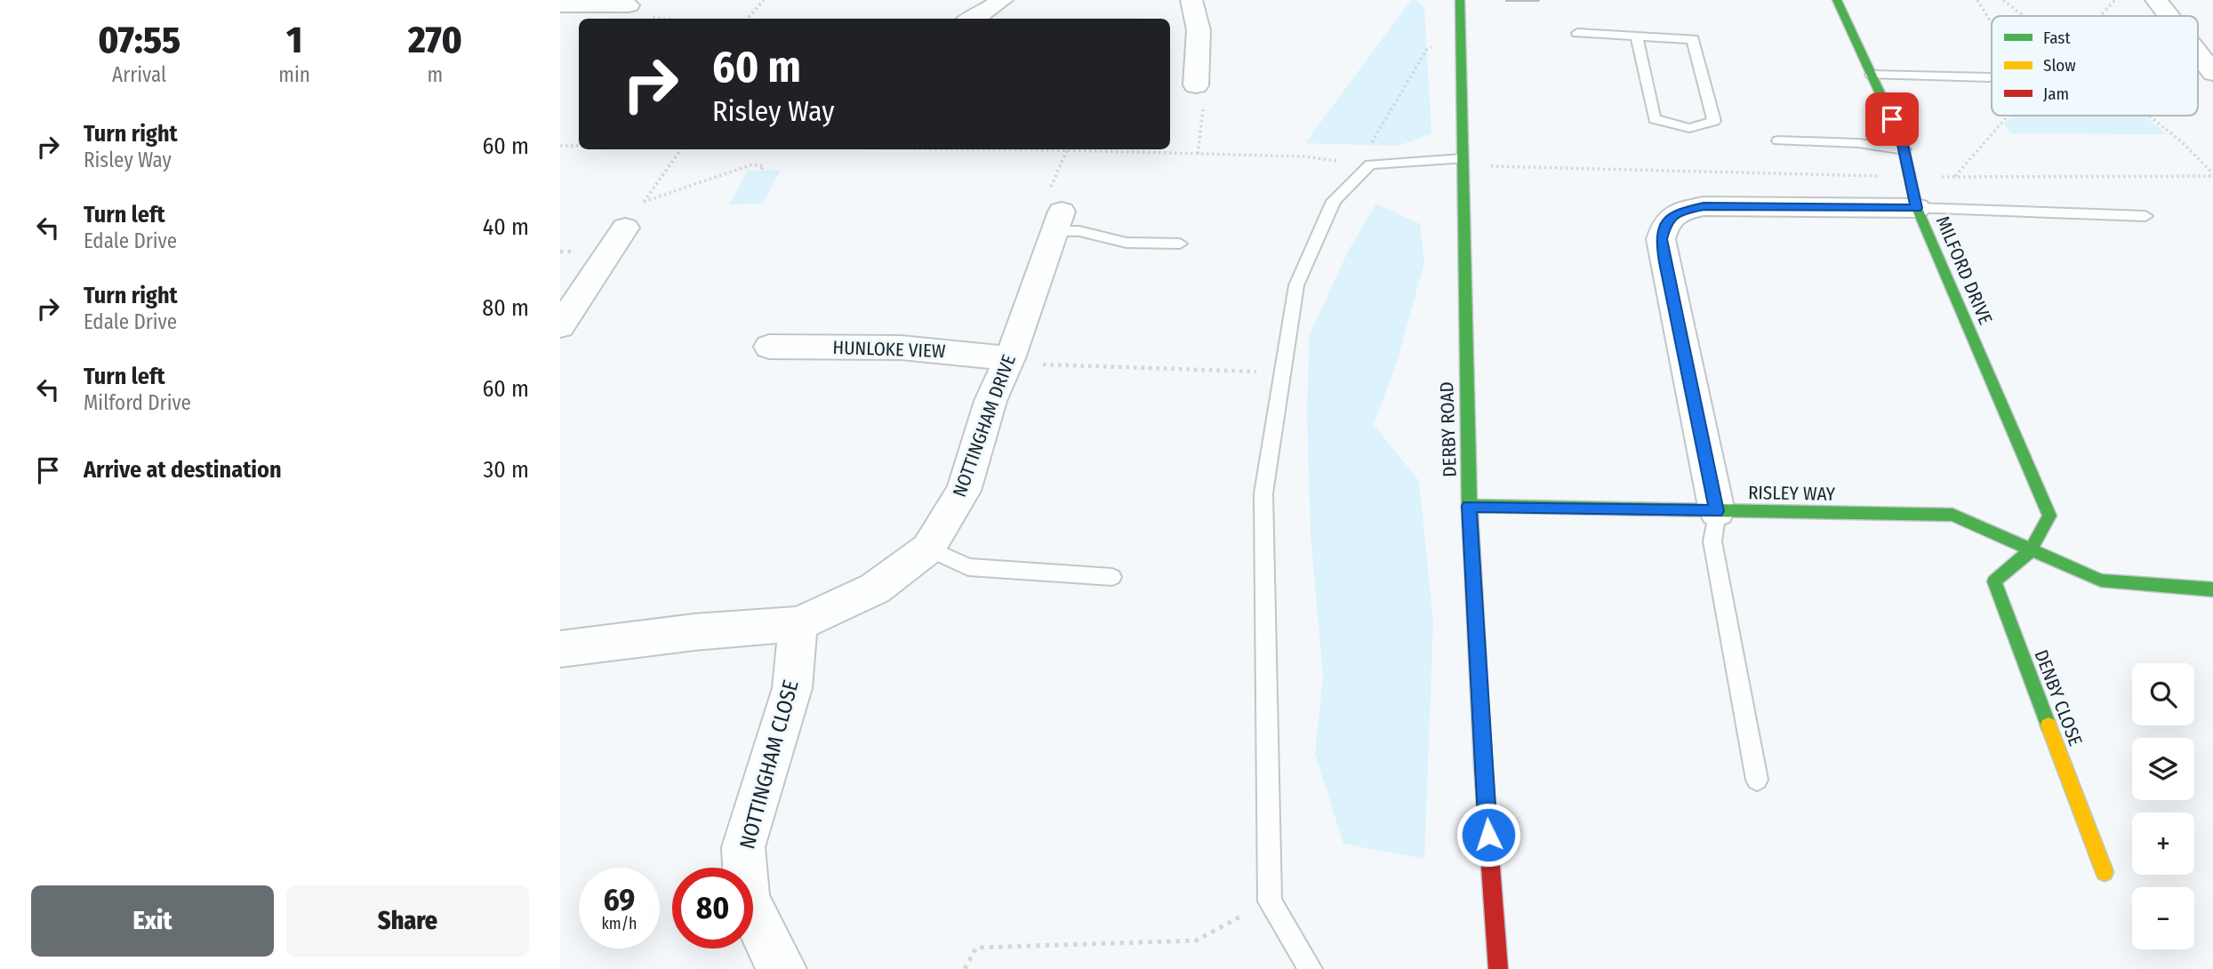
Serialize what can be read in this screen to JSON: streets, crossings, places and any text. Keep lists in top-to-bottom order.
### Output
{
  "streets": {
    "main road": [
      "MILFORD DRIVE",
      "DERBY ROAD",
      "RISLEY WAY",
      "DENBY CLOSE"
    ],
    "street": ["HUNLOKE VIEW", "NOTTINGHAM DRIVE", "NOTTINGHAM CLOSE"]
  },
  "crossings": [
    ["MILFORD DRIVE", "RISLEY WAY"],
    ["MILFORD DRIVE", "DENBY CLOSE"],
    ["HUNLOKE VIEW", "NOTTINGHAM DRIVE"],
    ["NOTTINGHAM DRIVE", "NOTTINGHAM CLOSE"],
    ["DERBY ROAD", "RISLEY WAY"],
    ["RISLEY WAY", "DENBY CLOSE"]
  ],
  "legend": ["Fast", "Slow", "Jam"],
  "page": {
    "eta": [
      "07:55",
      "Arrival",
      "1",
      "min",
      "270",
      "m"
    ],
    "turn": ["60 m", "Risley Way"],
    "list": [
      {
        "name": "Turn right",
        "note": "Risley Way",
        "value": "60 m"
      },
      {
        "name": "Turn left",
        "note": "Edale Drive",
        "value": "40 m"
      },
      {
        "name": "Turn right",
        "note": "Edale Drive",
        "value": "80 m"
      },
      {
        "name": "Turn left",
        "note": "Milford Drive",
        "value": "60 m"
      },
      {
        "name": "Arrive at destination",
        "value": "30 m"
      }
    ],
    "map_buttons": ["+", "−"],
    "speed": "69 km/h",
    "limit": "80",
    "buttons": ["Exit", "Share"]
  }
}
